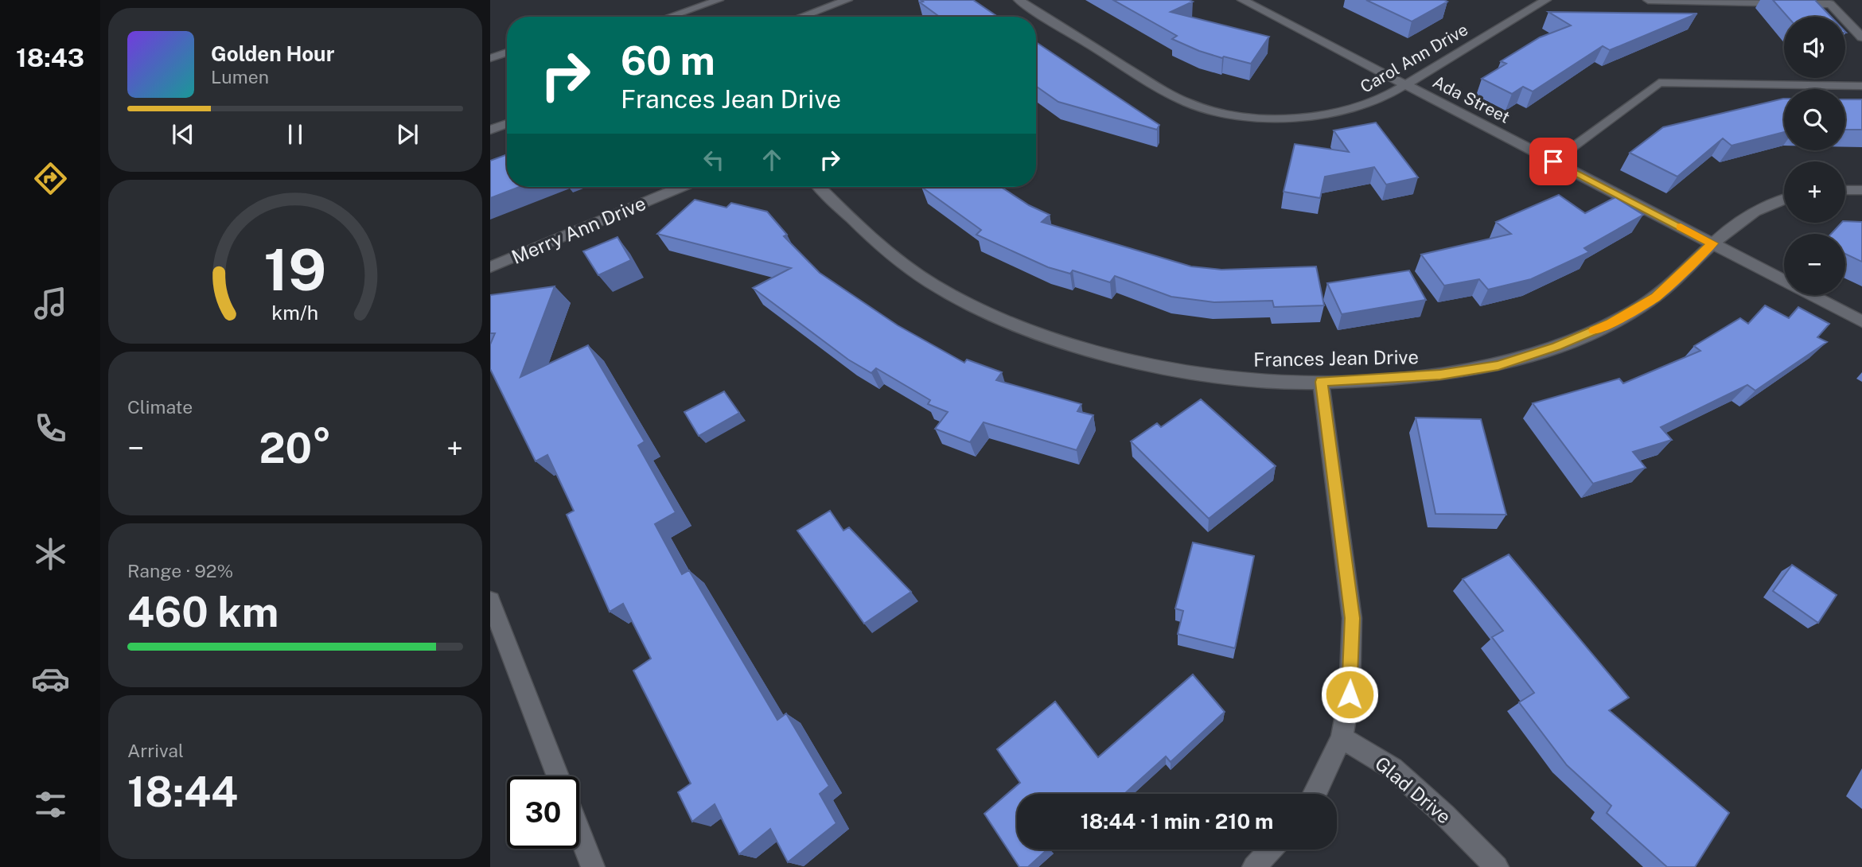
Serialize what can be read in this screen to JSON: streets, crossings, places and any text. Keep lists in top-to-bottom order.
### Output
{
  "streets": {
    "street": [
      "Carol Ann Drive",
      "Ada Street",
      "Merry Ann Drive",
      "Frances Jean Drive",
      "Glad Drive"
    ]
  },
  "crossings": [
    ["Carol Ann Drive", "Ada Street"],
    ["Ada Street", "Frances Jean Drive"]
  ],
  "page": {
    "tabs": "18:43",
    "map_buttons": ["+", "−"],
    "turn": ["60 m", "Frances Jean Drive"],
    "song": ["Golden Hour", "Lumen"],
    "tile": [
      "Climate",
      ["Range · 92%", "460 km"],
      ["Arrival", "18:44"]
    ],
    "heat": ["−", "20°", "+"],
    "limit": "30",
    "trip": "18:44 · 1 min · 210 m",
    "gauge": ["19", "km/h"]
  }
}
